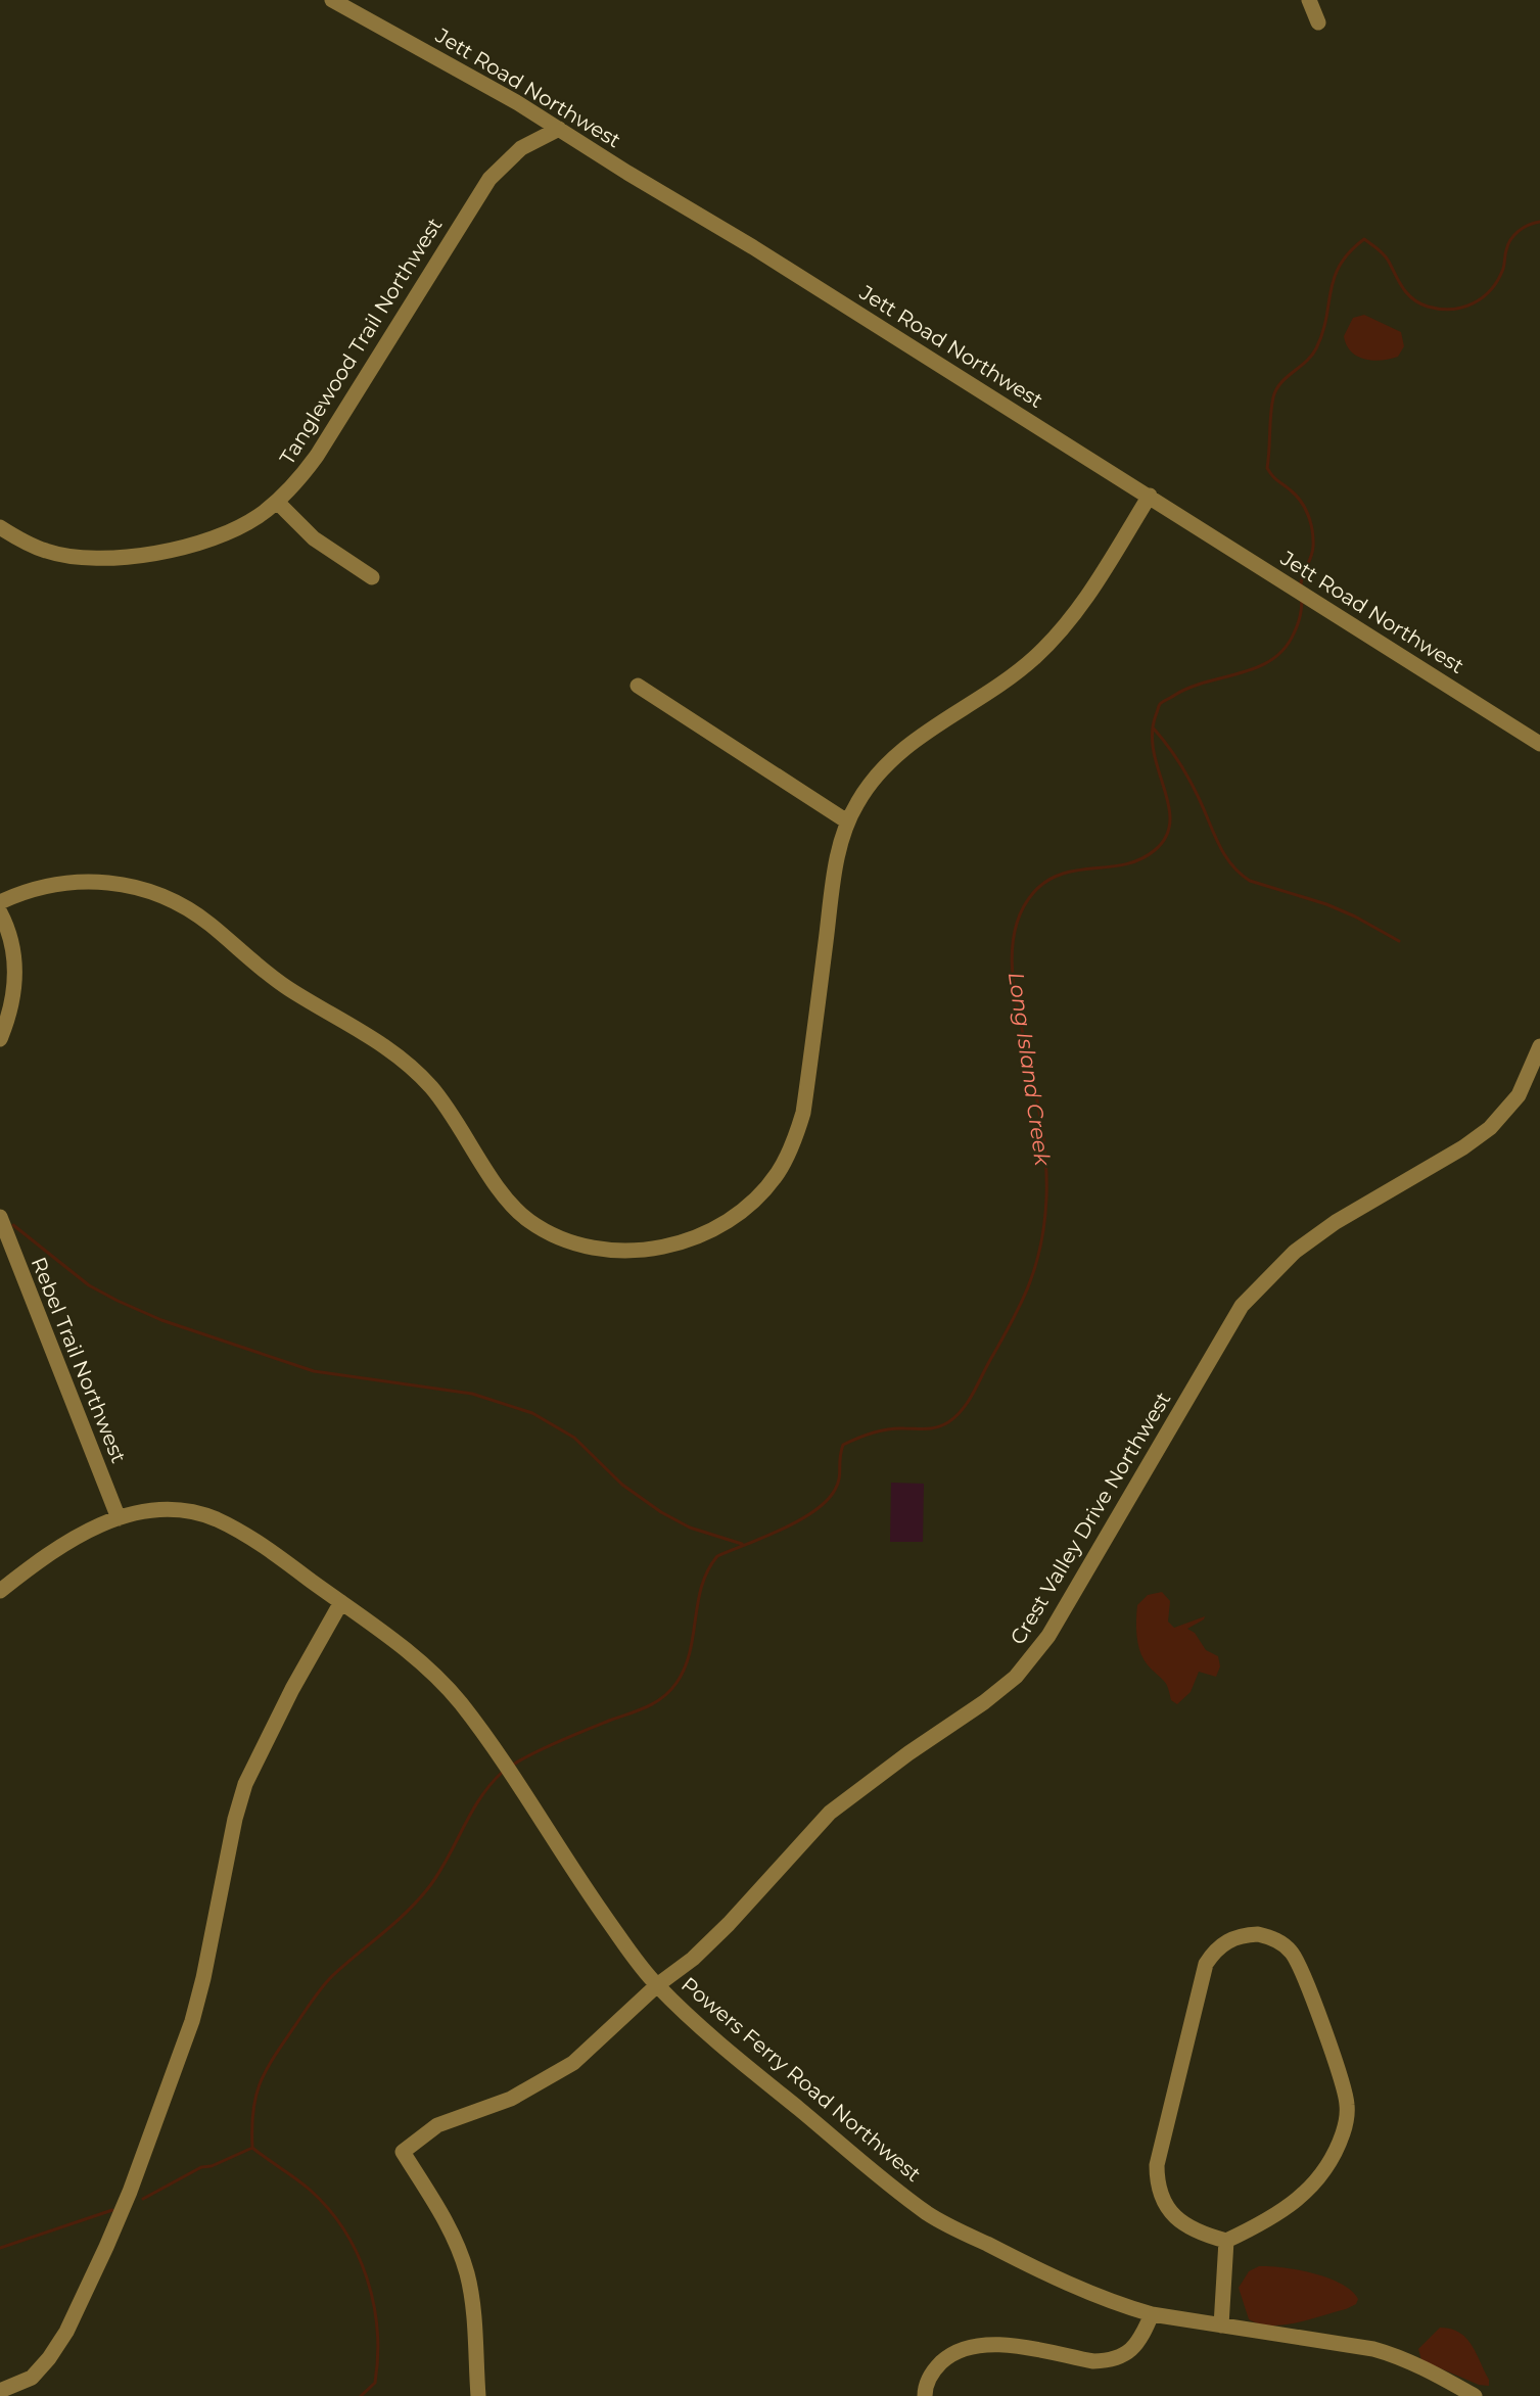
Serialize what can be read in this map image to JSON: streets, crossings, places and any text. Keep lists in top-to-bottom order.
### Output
{
  "streets": {
    "street": [
      "Jett Road Northwest",
      "Tanglewood Trail Northwest",
      "Rebel Trail Northwest",
      "Crest Valley Drive Northwest",
      "Powers Ferry Road Northwest"
    ]
  },
  "crossings": [
    ["Jett Road Northwest", "Tanglewood Trail Northwest"],
    ["Rebel Trail Northwest", "Powers Ferry Road Northwest"],
    ["Crest Valley Drive Northwest", "Powers Ferry Road Northwest"]
  ],
  "water": ["Long Island Creek"]
}
